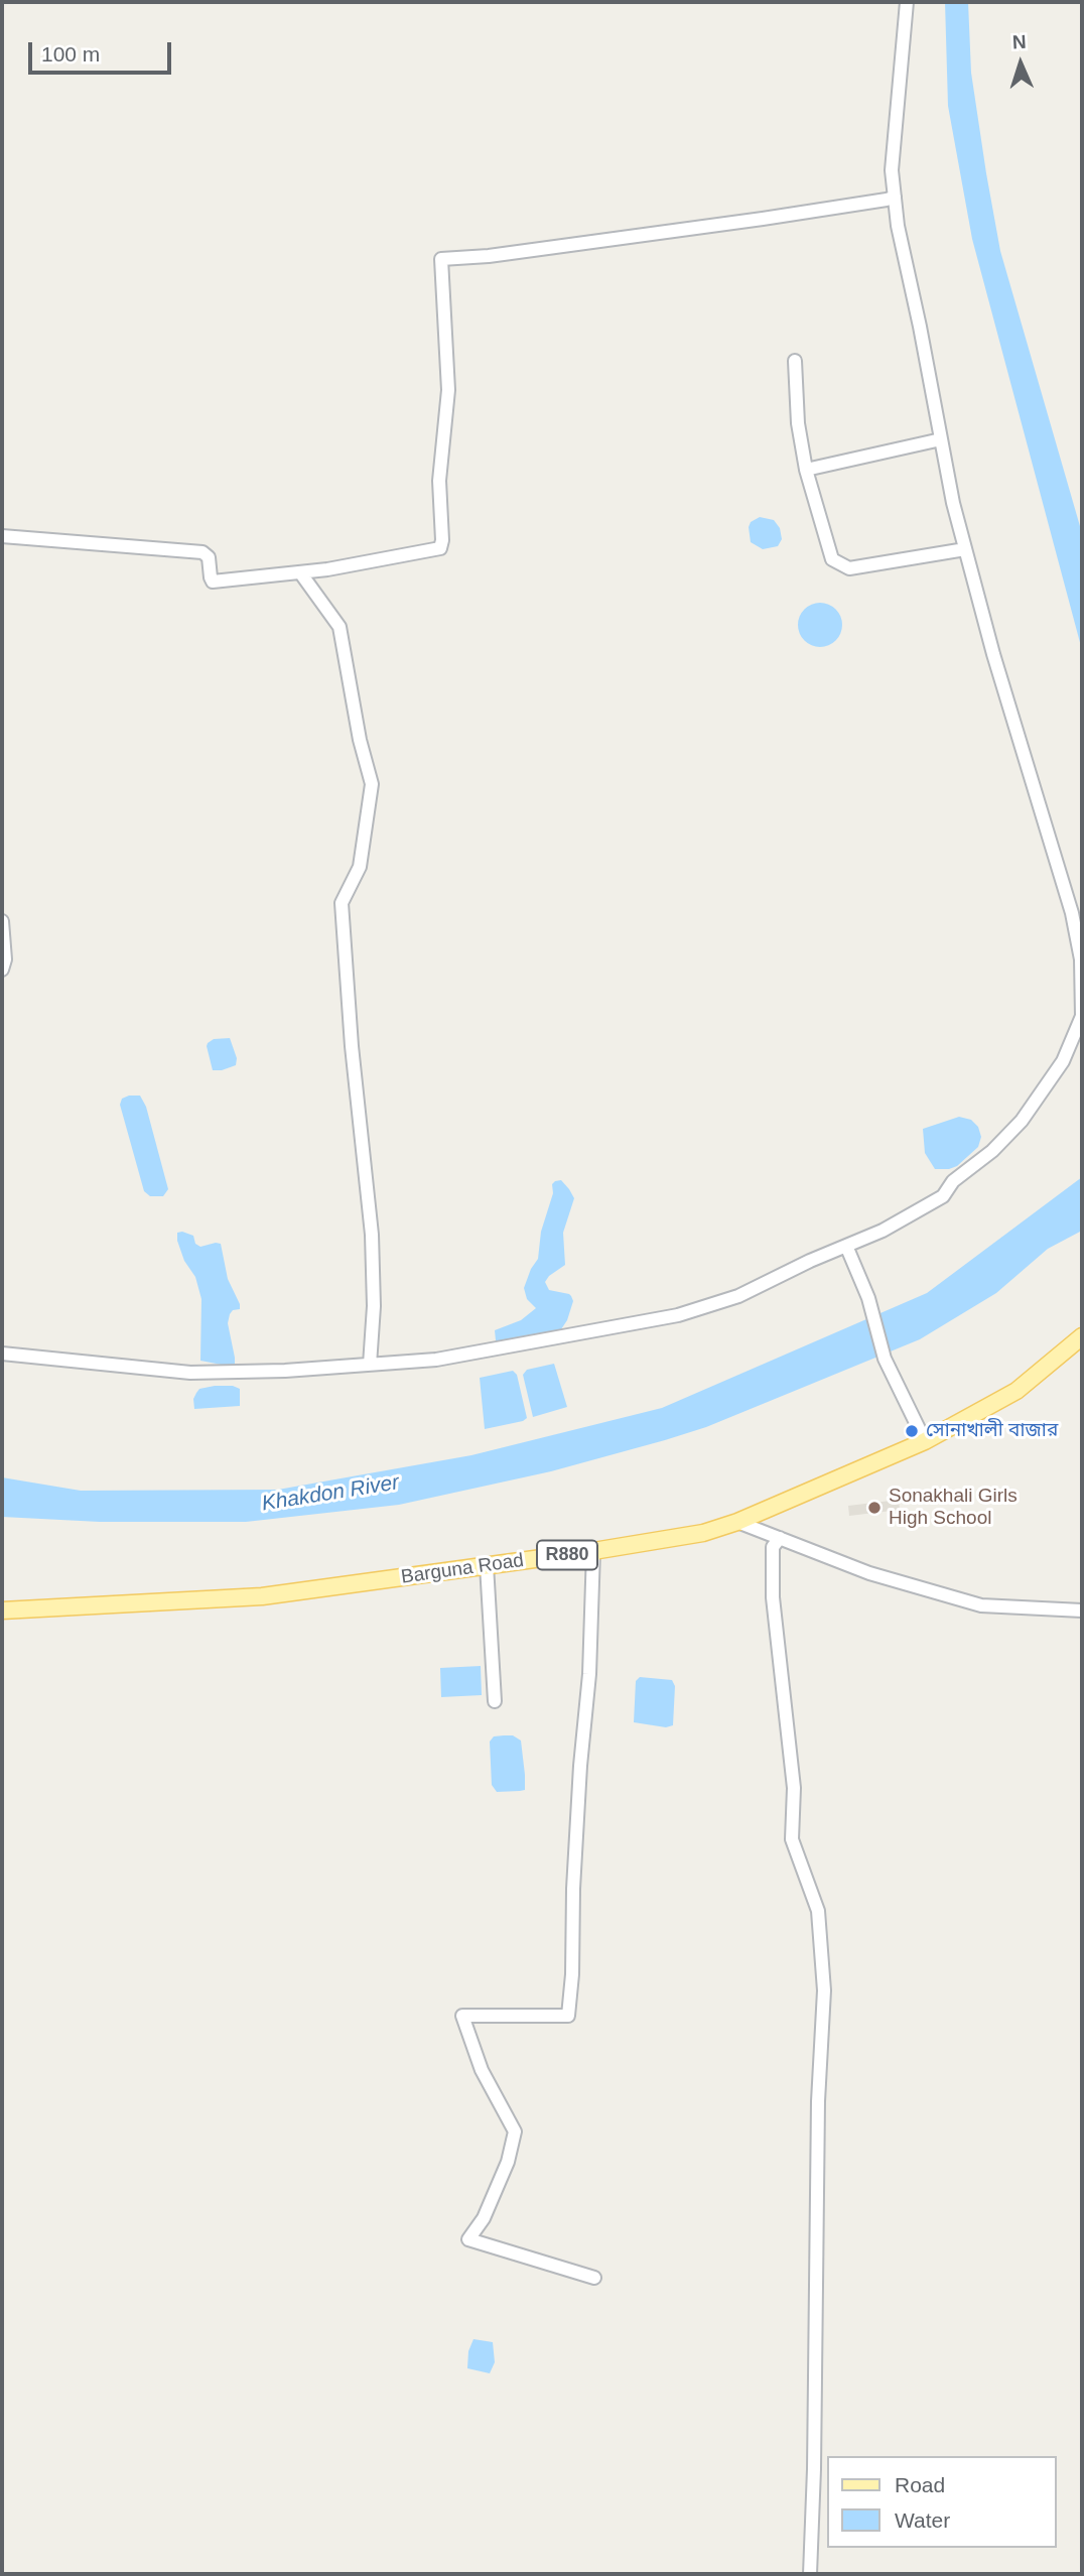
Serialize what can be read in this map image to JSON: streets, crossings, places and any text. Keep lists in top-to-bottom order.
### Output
{
  "streets": {
    "main road": ["R880", "Barguna Road"]
  },
  "water": ["Khakdon River"],
  "places": ["সোনাখালী বাজার", "Sonakhali Girls High School"],
  "legend": ["Road", "Water"],
  "scale_bar": "100 m",
  "north": "top"
}
